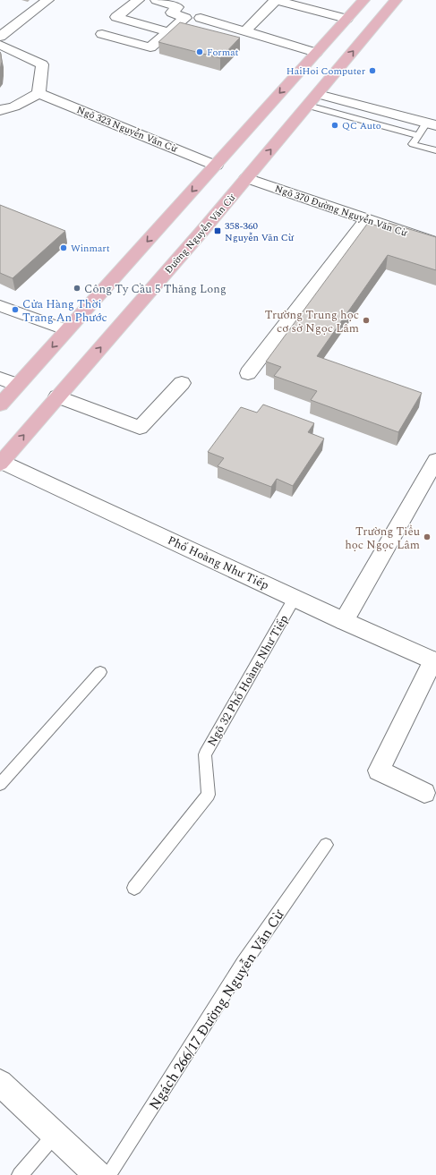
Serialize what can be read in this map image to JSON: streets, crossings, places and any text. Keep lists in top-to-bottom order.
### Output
{
  "streets": {
    "main road": ["Đường Nguyễn Văn Cừ"],
    "street": ["Ngõ 323 Nguyễn Văn Cừ", "Ngõ 370 Đường Nguyễn Văn Cừ", "Phố Hoàng Như Tiếp"],
    "lane": ["Ngõ 32 Phố Hoàng Như Tiếp", "Ngách 266/17 Đường Nguyễn Văn Cừ"]
  },
  "crossings": [
    ["Ngõ 370 Đường Nguyễn Văn Cừ", "Đường Nguyễn Văn Cừ"],
    ["Đường Nguyễn Văn Cừ", "Phố Hoàng Như Tiếp"],
    ["Phố Hoàng Như Tiếp", "Ngõ 32 Phố Hoàng Như Tiếp"]
  ],
  "places": {
    "other": [
      "Format",
      "HaiHoi Computer",
      "QC Auto",
      "Winmart",
      "Công Ty Cầu 5 Thăng Long",
      "Cửa Hàng Thời Trang An Phước",
      "Trường Trung học cơ sở Ngọc Lâm",
      "Trường Tiểu học Ngọc Lâm"
    ],
    "transit": ["358-360 Nguyễn Văn Cừ"]
  }
}
